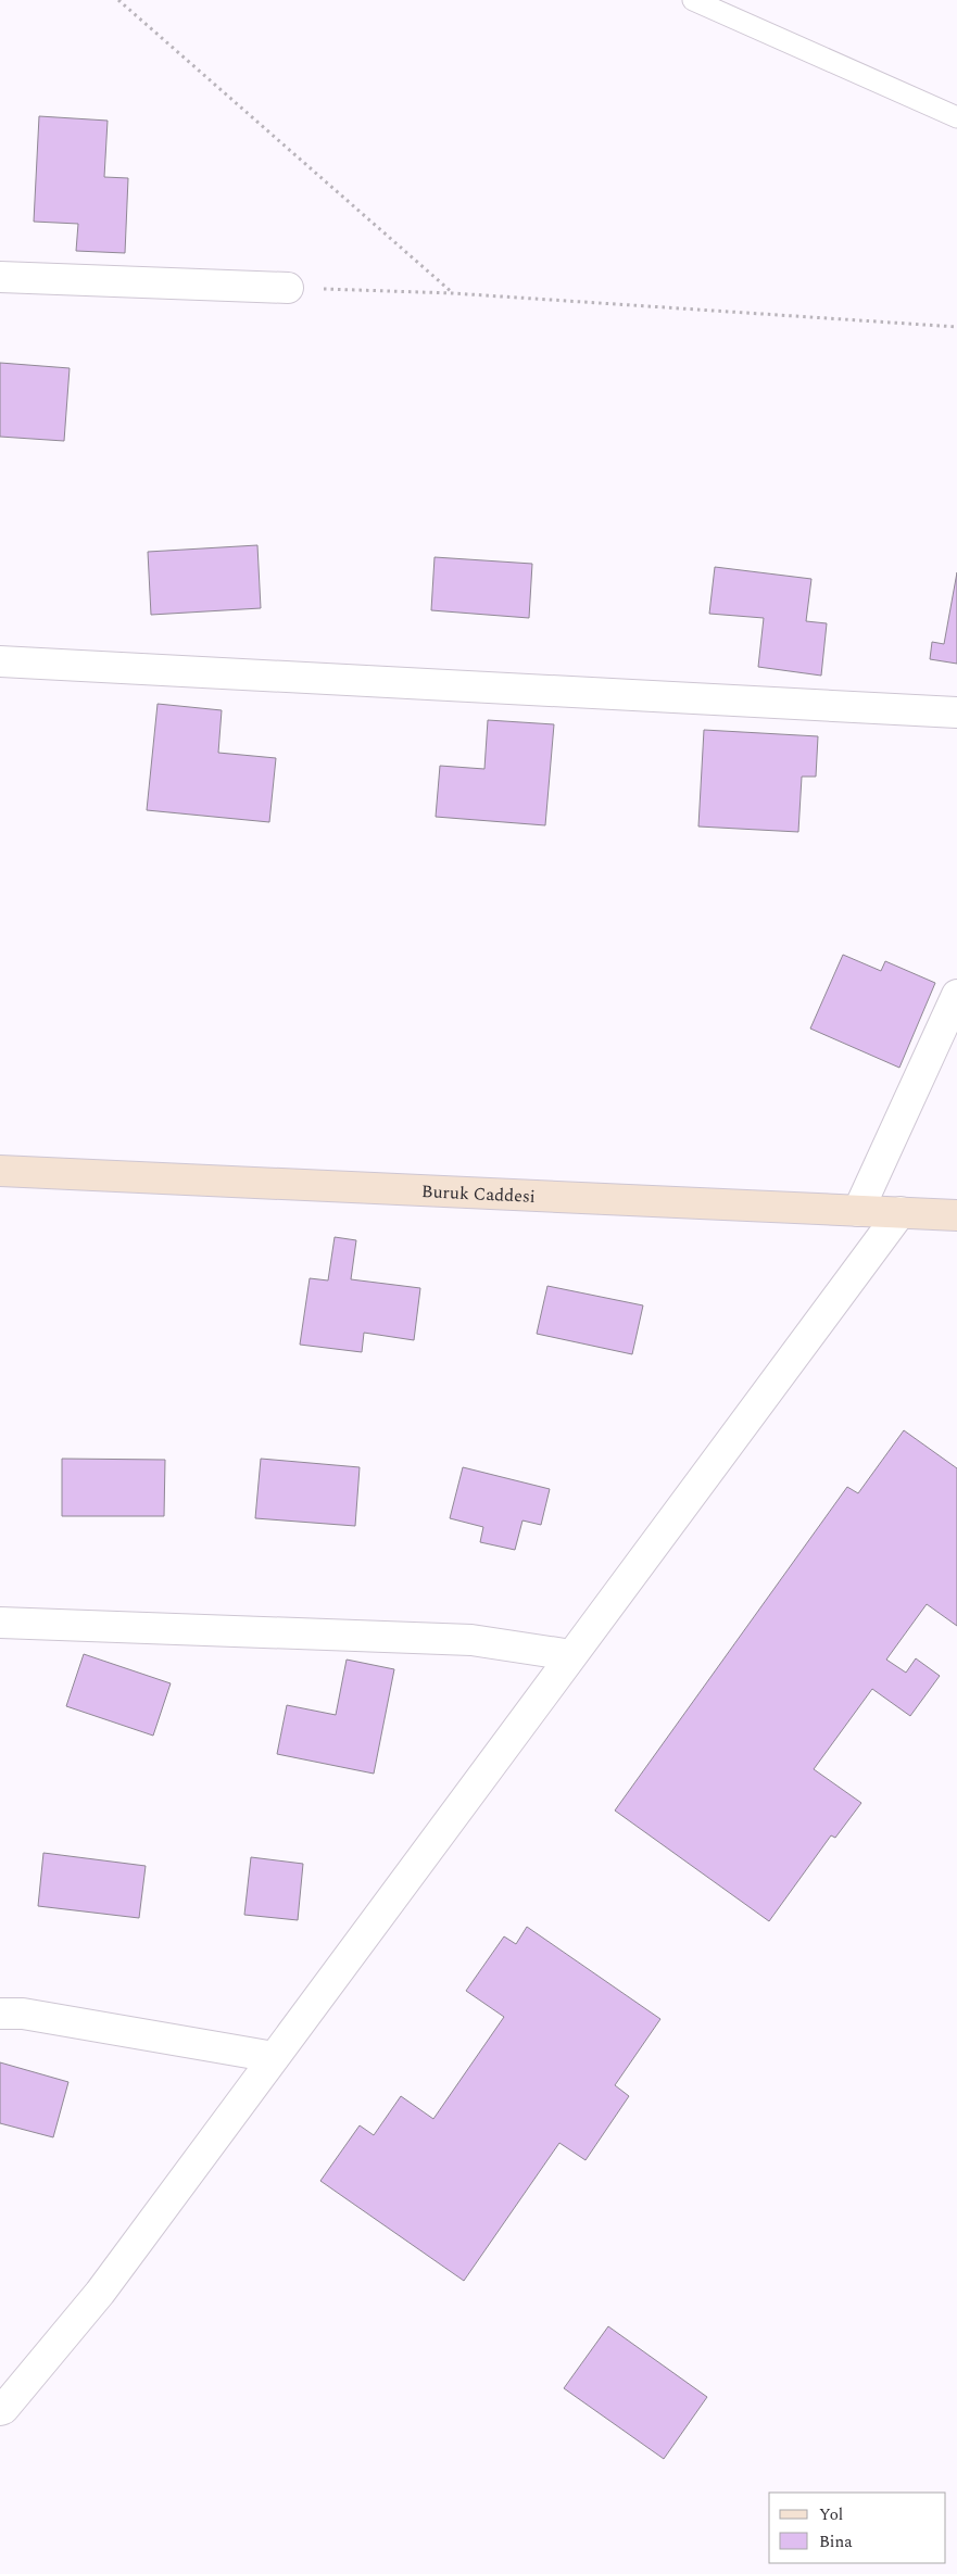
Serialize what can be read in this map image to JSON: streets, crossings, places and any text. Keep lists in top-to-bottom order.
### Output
{
  "streets": {
    "main road": ["Buruk Caddesi"]
  },
  "legend": ["Yol", "Bina"]
}
